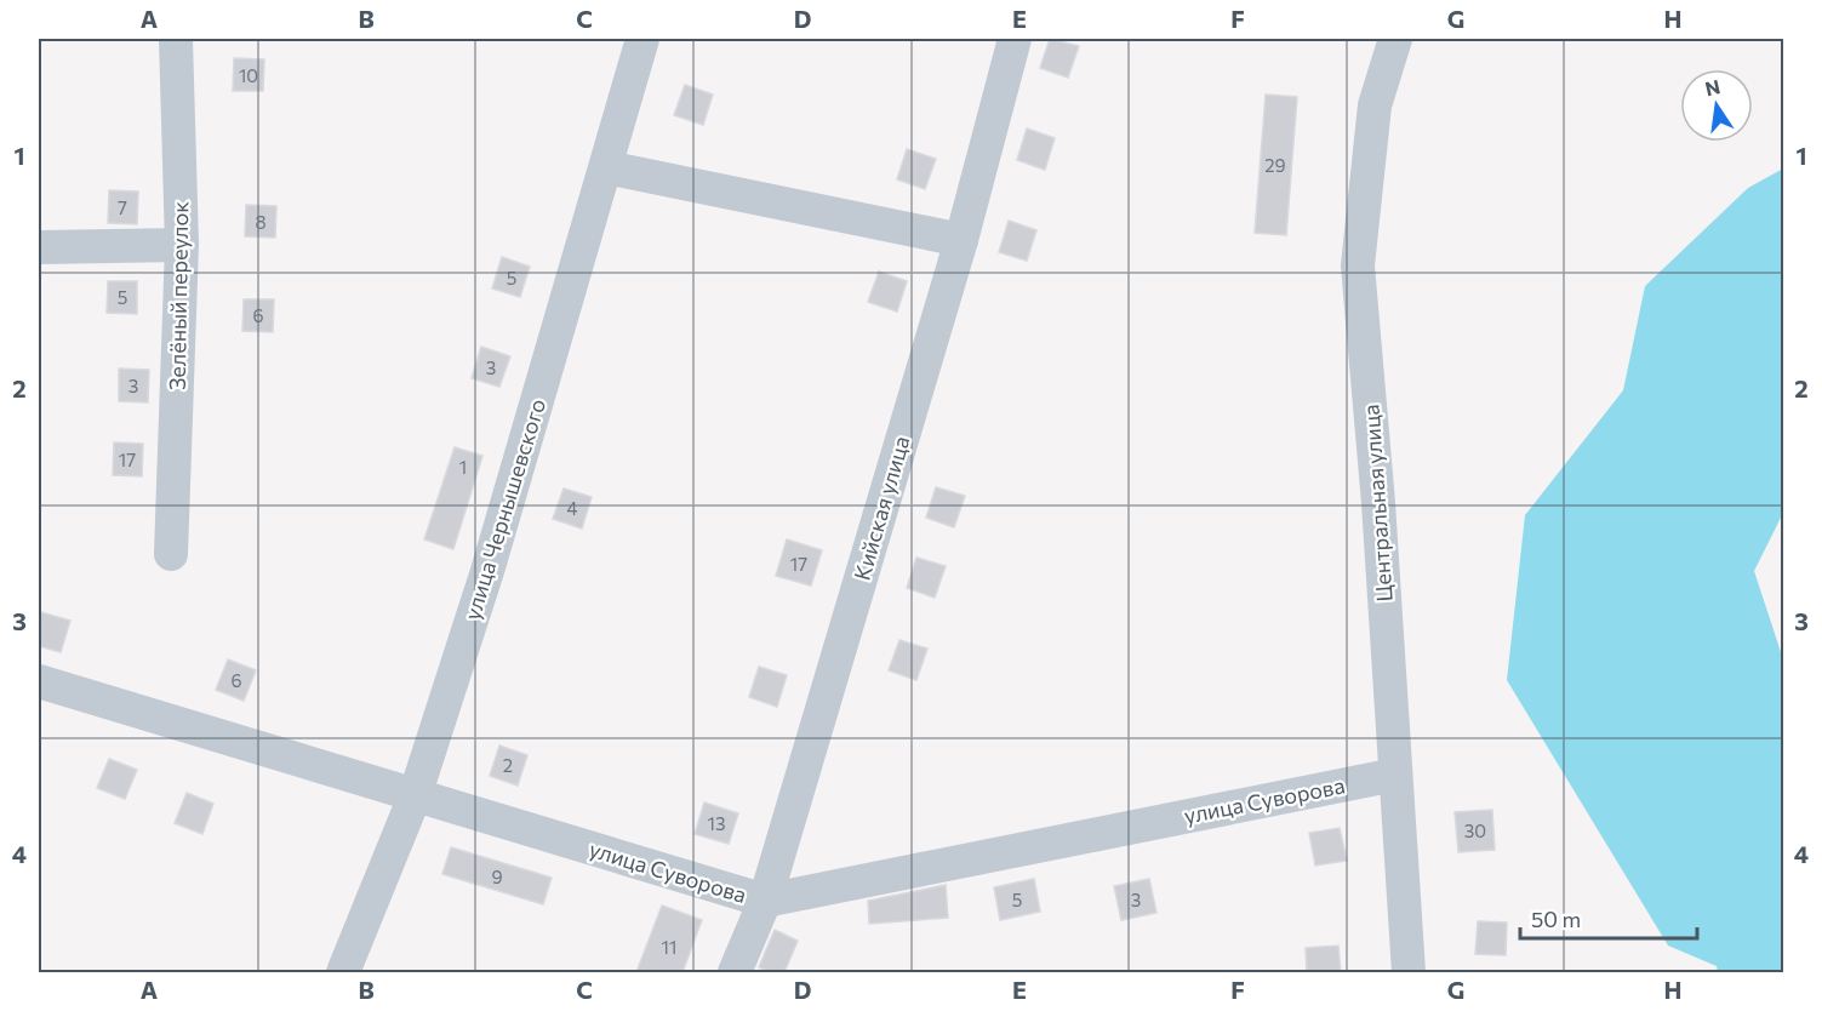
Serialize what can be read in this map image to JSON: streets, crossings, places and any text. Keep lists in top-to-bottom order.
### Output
{
  "streets": {
    "street": [
      "Зелёный переулок",
      "Центральная улица",
      "Кийская улица",
      "улица Чернышевского",
      "улица Суворова"
    ]
  },
  "crossings": [
    ["Центральная улица", "улица Суворова"],
    ["Кийская улица", "улица Суворова"],
    ["улица Чернышевского", "улица Суворова"]
  ],
  "house_numbers": [
    "10",
    "29",
    "7",
    "8",
    "5",
    "5",
    "6",
    "3",
    "3",
    "17",
    "1",
    "4",
    "17",
    "6",
    "2",
    "13",
    "30",
    "9",
    "5",
    "3",
    "11"
  ],
  "scale_bar": "50 m",
  "north": "top",
  "grid": {
    "columns": [
      "A",
      "B",
      "C",
      "D",
      "E",
      "F",
      "G",
      "H"
    ],
    "rows": [
      "1",
      "2",
      "3",
      "4"
    ]
  }
}
